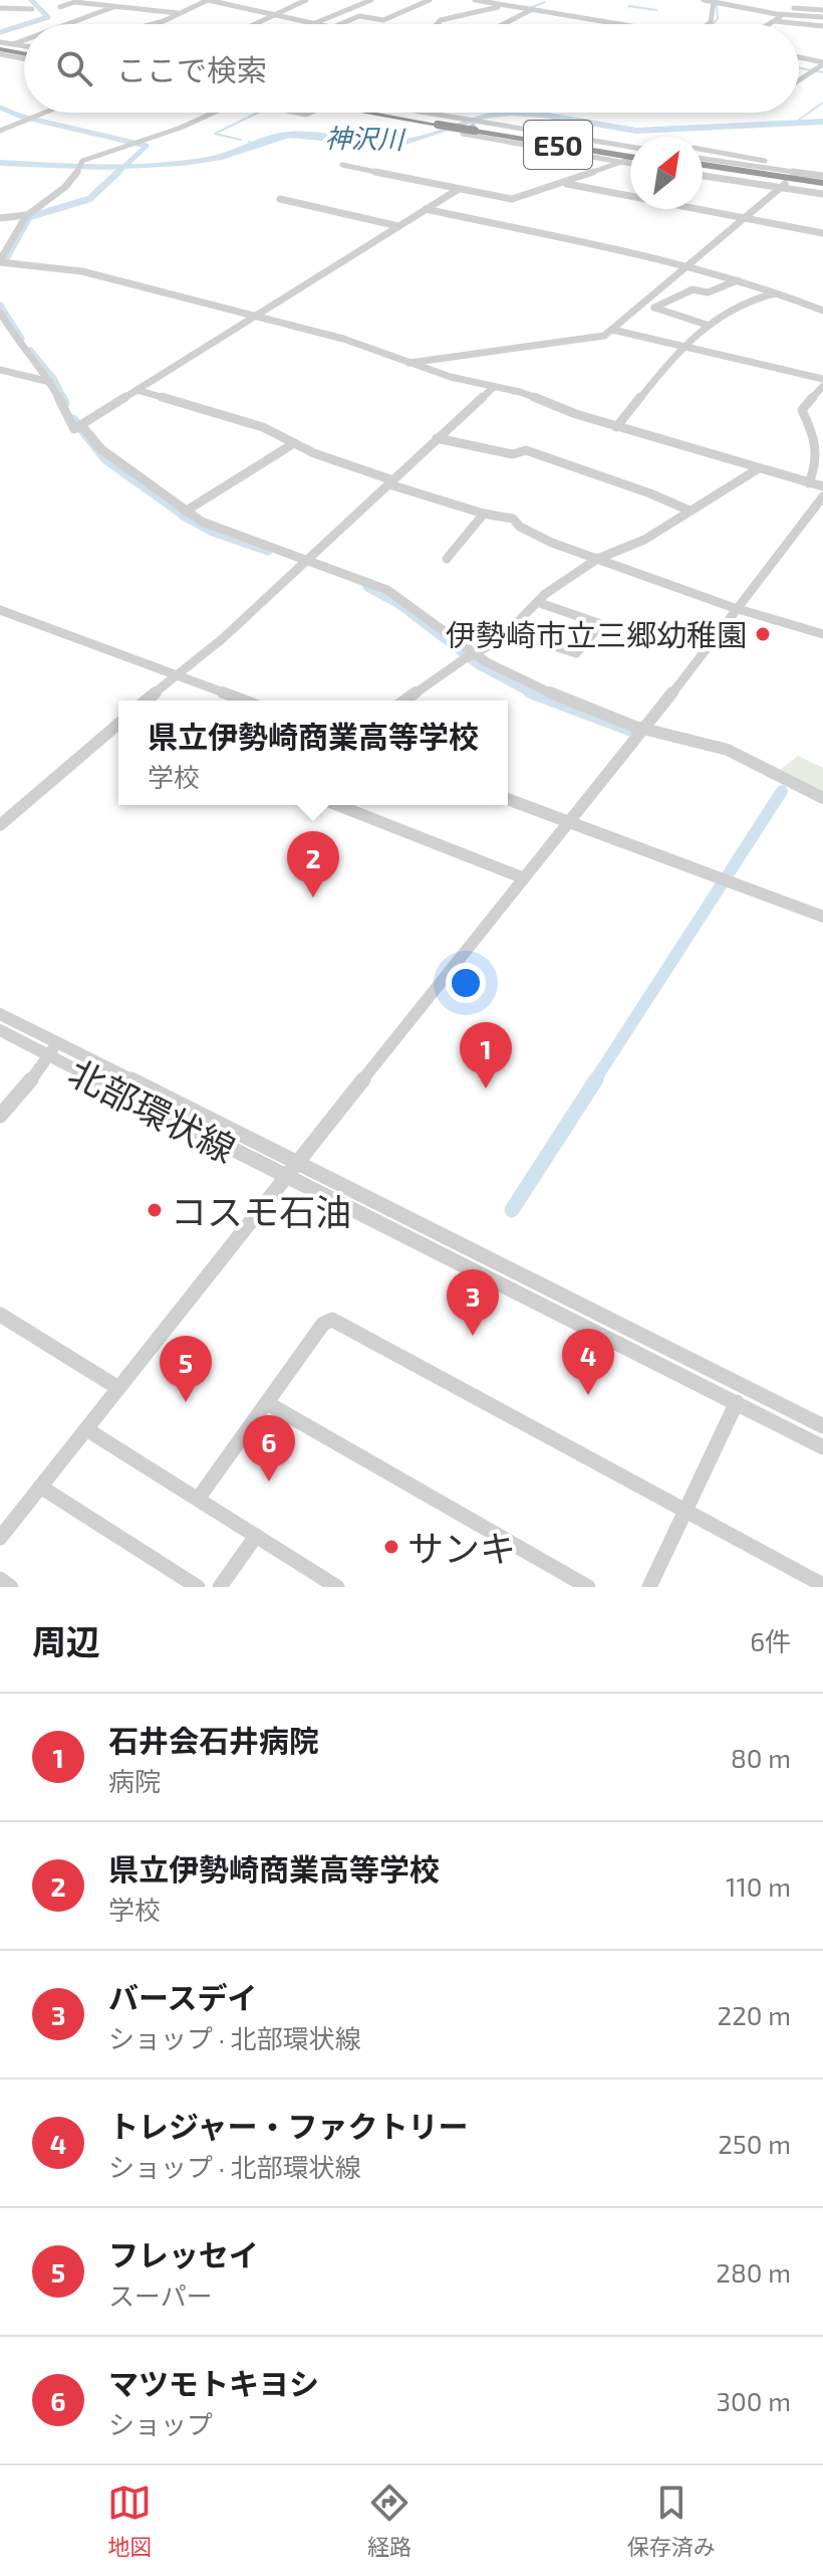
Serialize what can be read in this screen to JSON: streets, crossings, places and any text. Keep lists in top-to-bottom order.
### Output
{
  "streets": {
    "highway": ["E50"],
    "street": ["北部環状線"]
  },
  "water": ["神沢川"],
  "places": ["伊勢崎市立三郷幼稚園", "コスモ石油", "サンキ"],
  "north": "top right",
  "page": {
    "search": "ここで検索",
    "popup": ["県立伊勢崎商業高等学校", "学校"],
    "pins": [
      "2",
      "1",
      "3",
      "4",
      "5",
      "6"
    ],
    "heading": ["周辺", "6件"],
    "list": [
      {
        "mark": "1",
        "name": "石井会石井病院",
        "note": "病院",
        "value": "80 m"
      },
      {
        "mark": "2",
        "name": "県立伊勢崎商業高等学校",
        "note": "学校",
        "value": "110 m"
      },
      {
        "mark": "3",
        "name": "バースデイ",
        "note": "ショップ · 北部環状線",
        "value": "220 m"
      },
      {
        "mark": "4",
        "name": "トレジャー・ファクトリー",
        "note": "ショップ · 北部環状線",
        "value": "250 m"
      },
      {
        "mark": "5",
        "name": "フレッセイ",
        "note": "スーパー",
        "value": "280 m"
      },
      {
        "mark": "6",
        "name": "マツモトキヨシ",
        "note": "ショップ",
        "value": "300 m"
      }
    ],
    "nav": ["地図", "経路", "保存済み"]
  }
}
